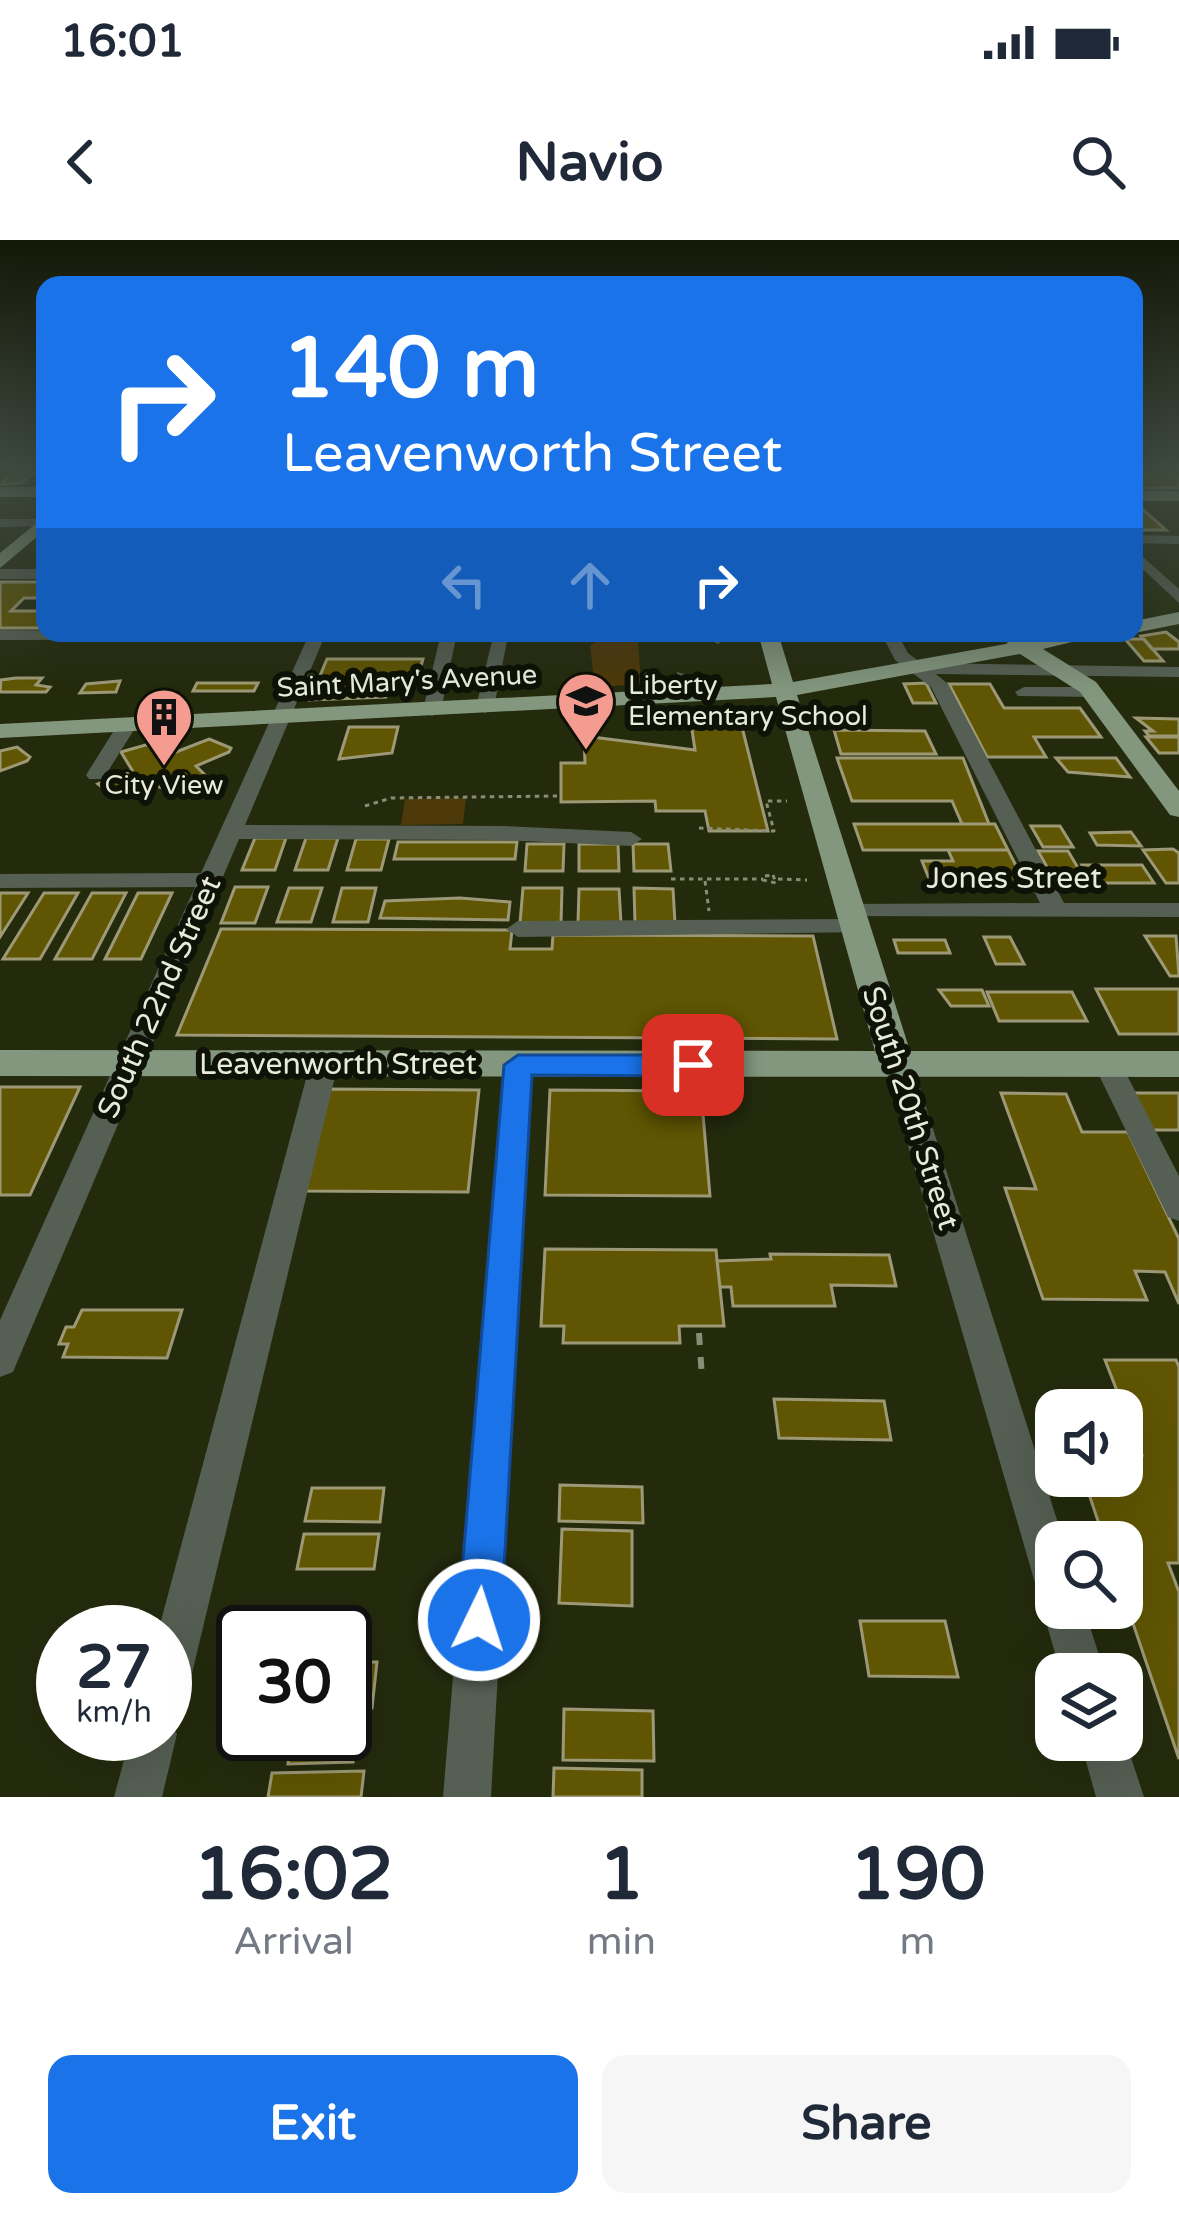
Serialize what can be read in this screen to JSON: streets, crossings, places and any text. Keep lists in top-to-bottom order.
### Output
{
  "streets": {
    "main road": ["Saint Mary's Avenue", "Leavenworth Street", "South 20th Street"],
    "street": ["Jones Street", "South 22nd Street"]
  },
  "crossings": [
    ["Saint Mary's Avenue", "South 22nd Street"],
    ["Saint Mary's Avenue", "South 20th Street"],
    ["Jones Street", "South 20th Street"],
    ["South 22nd Street", "Leavenworth Street"],
    ["Leavenworth Street", "South 20th Street"]
  ],
  "places": {
    "school or university": ["Liberty Elementary School"],
    "building": ["City View"]
  },
  "page": {
    "status": "16:01",
    "header": "Navio",
    "turn": ["140 m", "Leavenworth Street"],
    "speed": "27 km/h",
    "limit": "30",
    "eta": [
      "16:02",
      "Arrival",
      "1",
      "min",
      "190",
      "m"
    ],
    "buttons": ["Exit", "Share"]
  }
}
